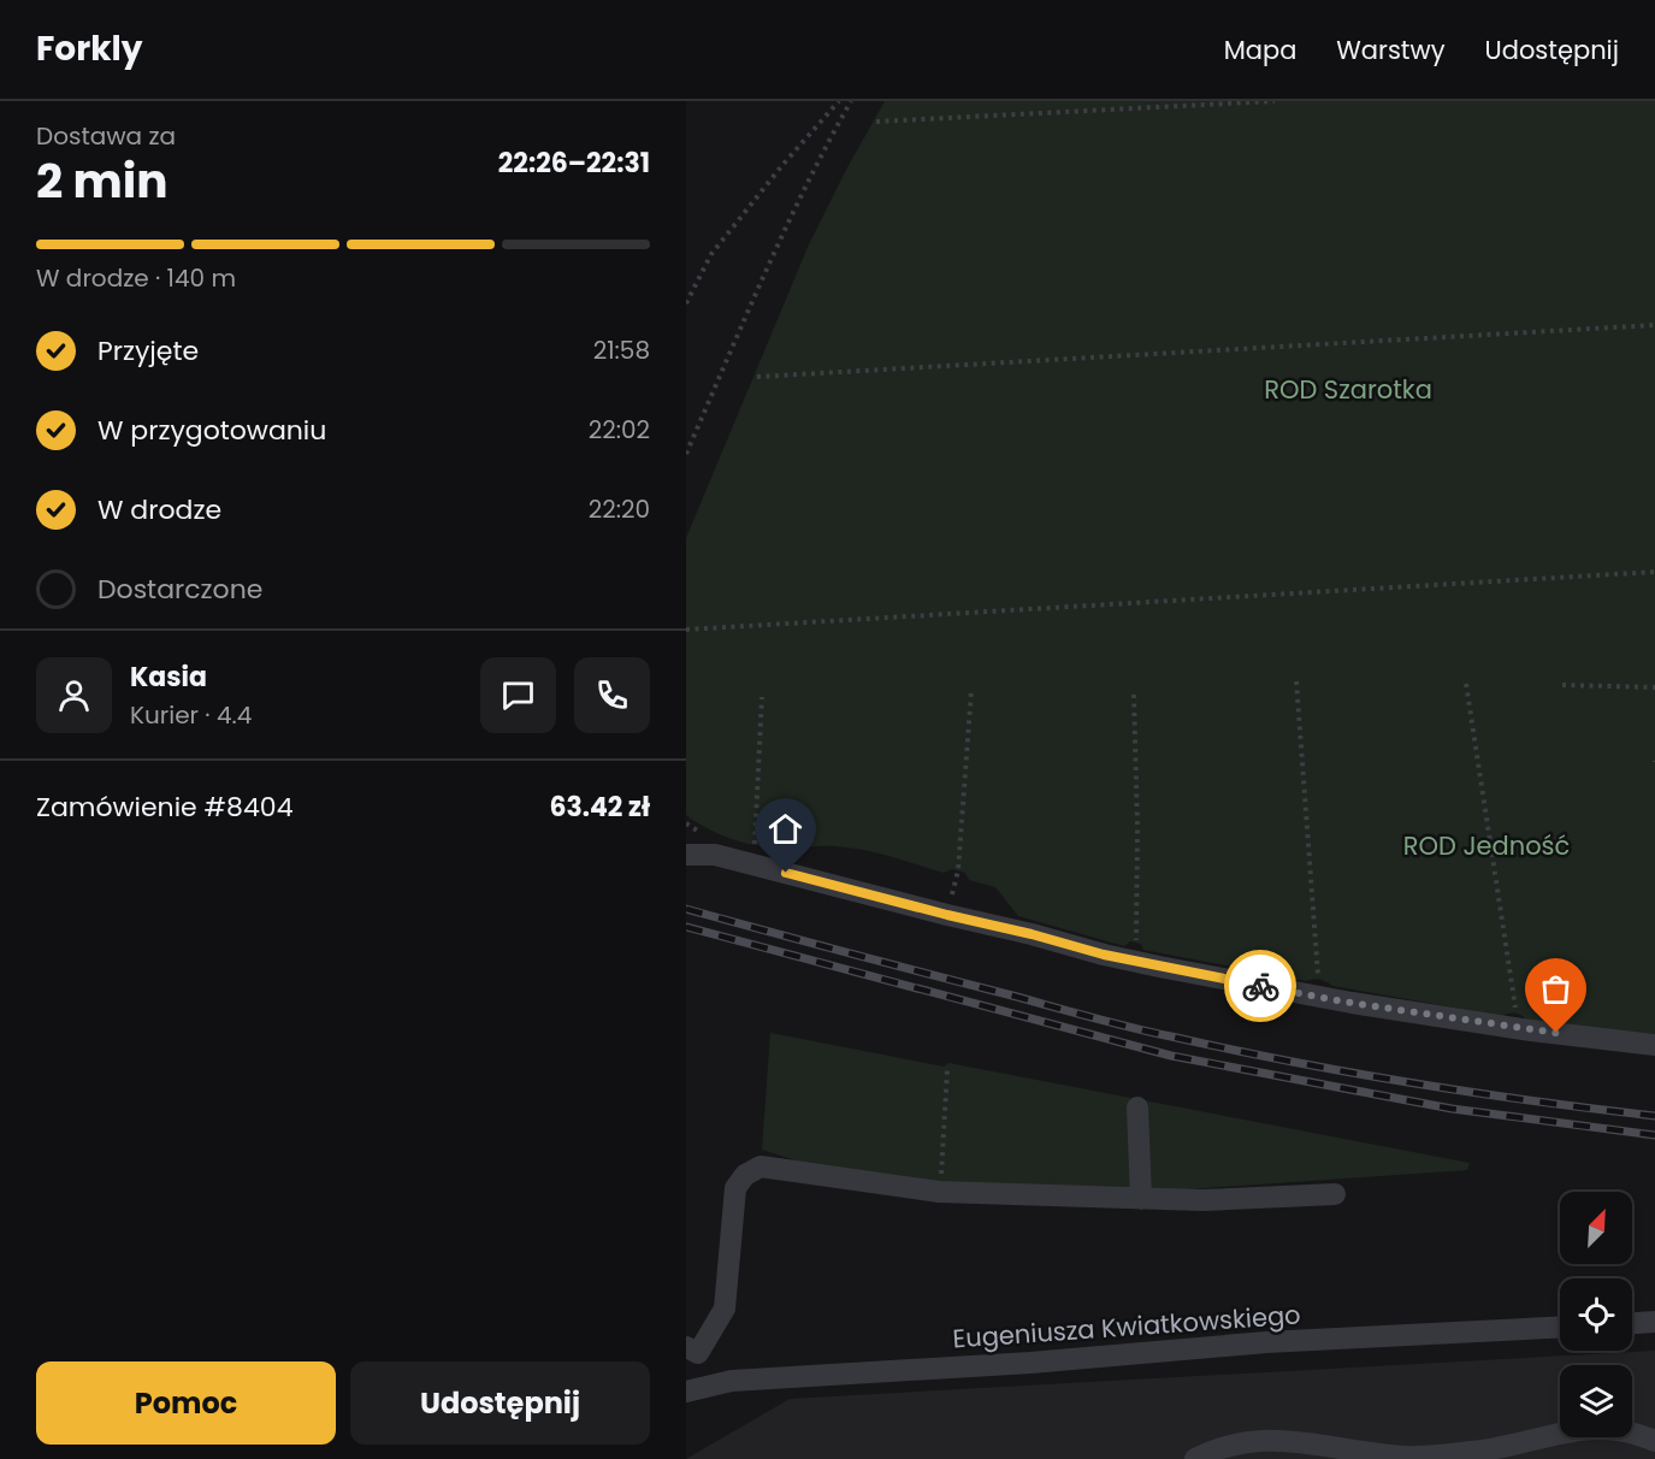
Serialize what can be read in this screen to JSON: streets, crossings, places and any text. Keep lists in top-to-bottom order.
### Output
{
  "streets": {
    "street": ["Eugeniusza Kwiatkowskiego"]
  },
  "parks": ["ROD Szarotka", "ROD Jedność"],
  "north": "top right",
  "page": {
    "header": "Forkly",
    "nav": ["Mapa", "Warstwy", "Udostępnij"],
    "heading": ["2 min", "Dostawa za", "22:26–22:31"],
    "panel": [
      "Kasia",
      "Kurier · 4.4",
      "Zamówienie #8404",
      "63.42 zł"
    ],
    "bar": "W drodze · 140 m",
    "list": [
      ["Przyjęte", "21:58"],
      ["W przygotowaniu", "22:02"],
      ["W drodze", "22:20"],
      "Dostarczone"
    ],
    "buttons": ["Pomoc", "Udostępnij"]
  }
}
